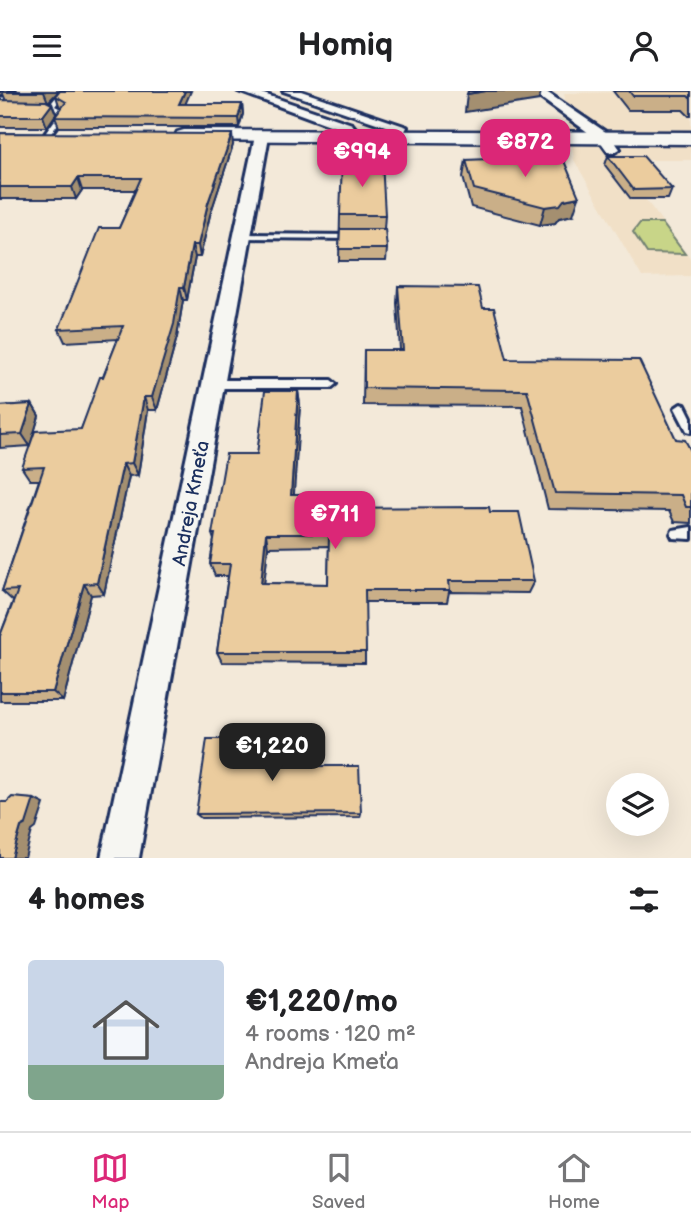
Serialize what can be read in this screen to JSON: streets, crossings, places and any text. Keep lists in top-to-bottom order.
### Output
{
  "streets": {
    "street": ["Andreja Kmeťa"]
  },
  "page": {
    "header": "Homiq",
    "price": [
      "€872",
      "€994",
      "€711",
      "€1,220"
    ],
    "heading": "4 homes",
    "list": [
      {
        "name": "€1,220/mo",
        "note": "4 rooms · 120 m² · Andreja Kmeťa"
      }
    ],
    "tabs": ["Map", "Saved", "Home"]
  }
}
